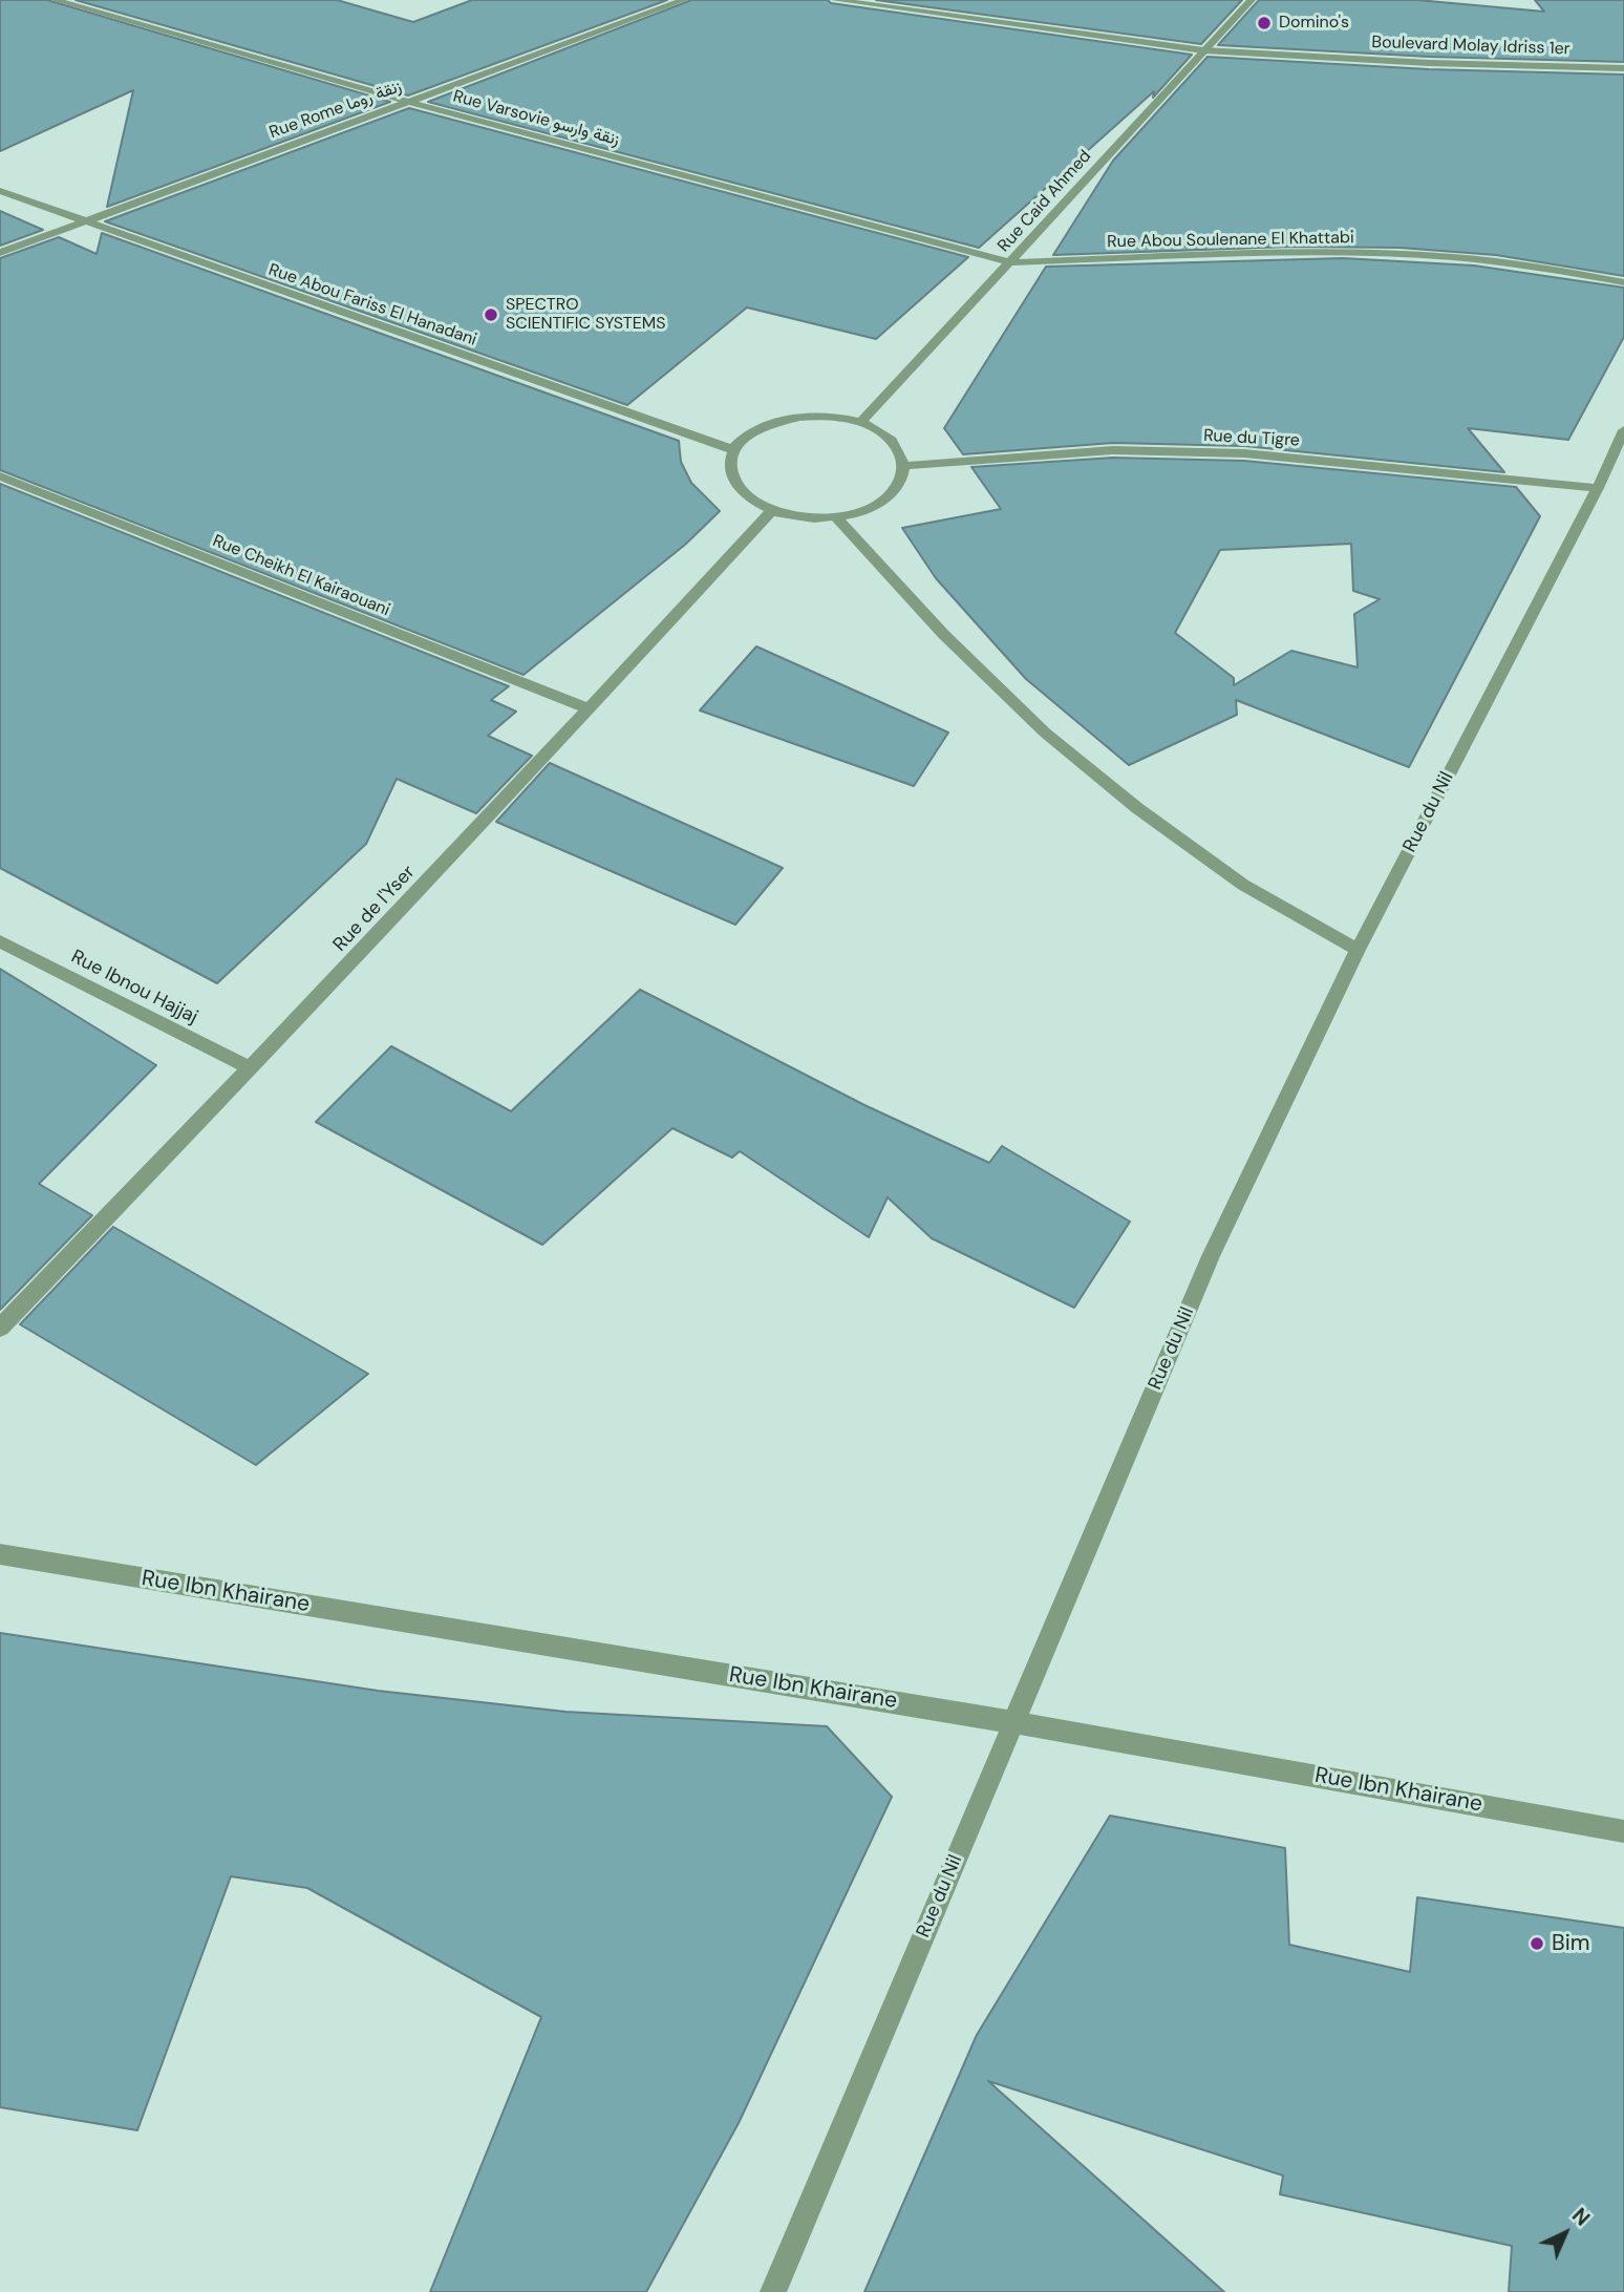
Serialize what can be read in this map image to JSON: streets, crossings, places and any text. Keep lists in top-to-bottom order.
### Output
{
  "streets": {
    "street": [
      "Boulevard Molay Idriss 1er",
      "Rue Rome زنقة روما",
      "Rue Varsovie زنقة وارسو",
      "Rue Caid Ahmed",
      "Rue Abou Soulenane El Khattabi",
      "Rue Abou Fariss El Hanadani",
      "Rue du Tigre",
      "Rue Cheikh El Kairaouani",
      "Rue du Nil",
      "Rue de l'Yser",
      "Rue Ibnou Hajjaj",
      "Rue Ibn Khairane"
    ]
  },
  "crossings": [
    ["Boulevard Molay Idriss 1er", "Rue Caid Ahmed"],
    ["Rue Rome زنقة روما", "Rue Varsovie زنقة وارسو"],
    ["Rue Rome زنقة روما", "Rue Abou Fariss El Hanadani"],
    ["Rue Varsovie زنقة وارسو", "Rue Caid Ahmed"],
    ["Rue Varsovie زنقة وارسو", "Rue Abou Soulenane El Khattabi"],
    ["Rue Caid Ahmed", "Rue Abou Soulenane El Khattabi"],
    ["Rue Caid Ahmed", "Rue Abou Fariss El Hanadani"],
    ["Rue Caid Ahmed", "Rue du Tigre"],
    ["Rue Caid Ahmed", "Rue de l'Yser"],
    ["Rue Abou Fariss El Hanadani", "Rue du Tigre"],
    ["Rue Abou Fariss El Hanadani", "Rue de l'Yser"],
    ["Rue du Tigre", "Rue du Nil"],
    ["Rue du Tigre", "Rue de l'Yser"],
    ["Rue Cheikh El Kairaouani", "Rue de l'Yser"],
    ["Rue du Nil", "Rue Ibn Khairane"],
    ["Rue de l'Yser", "Rue Ibnou Hajjaj"]
  ],
  "places": ["Domino's", "SPECTRO SCIENTIFIC SYSTEMS", "Bim"],
  "north": "top right"
}
